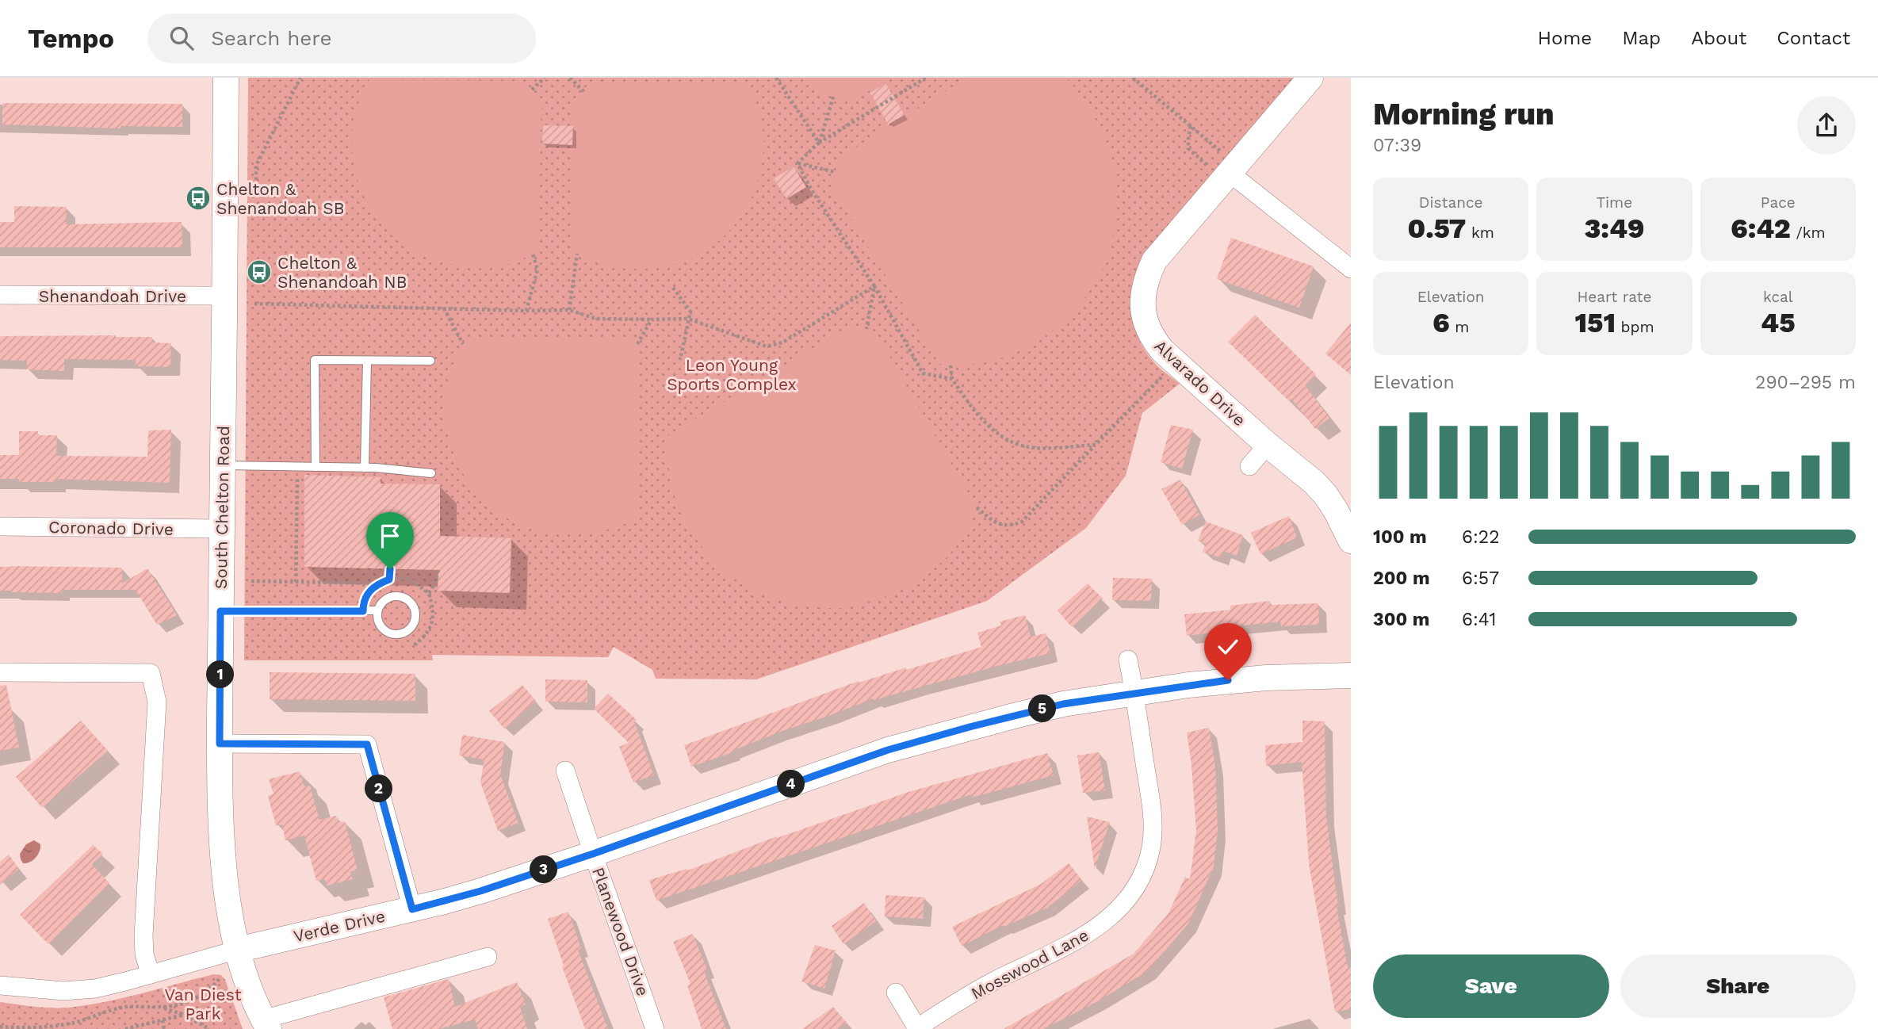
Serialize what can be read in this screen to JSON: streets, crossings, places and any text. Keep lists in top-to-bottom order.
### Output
{
  "streets": {
    "street": [
      "Shenandoah Drive",
      "Alvarado Drive",
      "South Chelton Road",
      "Coronado Drive",
      "Verde Drive",
      "Planewood Drive",
      "Mosswood Lane"
    ]
  },
  "crossings": [
    ["Shenandoah Drive", "South Chelton Road"],
    ["South Chelton Road", "Coronado Drive"],
    ["South Chelton Road", "Verde Drive"],
    ["Verde Drive", "Planewood Drive"],
    ["Verde Drive", "Mosswood Lane"]
  ],
  "parks": ["Leon Young Sports Complex", "Van Diest Park"],
  "places": {
    "bus stop": ["Chelton & Shenandoah SB", "Chelton & Shenandoah NB"]
  },
  "page": {
    "header": "Tempo",
    "search": "Search here",
    "nav": [
      "Home",
      "Map",
      "About",
      "Contact"
    ],
    "heading": ["Morning run", "07:39"],
    "stats": [
      ["Distance", "0.57 km"],
      ["Time", "3:49"],
      ["Pace", "6:42 /km"],
      ["Elevation", "6 m"],
      ["Heart rate", "151 bpm"],
      ["kcal", "45"]
    ],
    "chart": ["Elevation", "290–295 m"],
    "list": [
      {
        "name": "100 m",
        "note": "6:22"
      },
      {
        "name": "200 m",
        "note": "6:57"
      },
      {
        "name": "300 m",
        "note": "6:41"
      }
    ],
    "pins": [
      "1",
      "5",
      "4",
      "2",
      "3"
    ],
    "buttons": ["Save", "Share"]
  }
}
